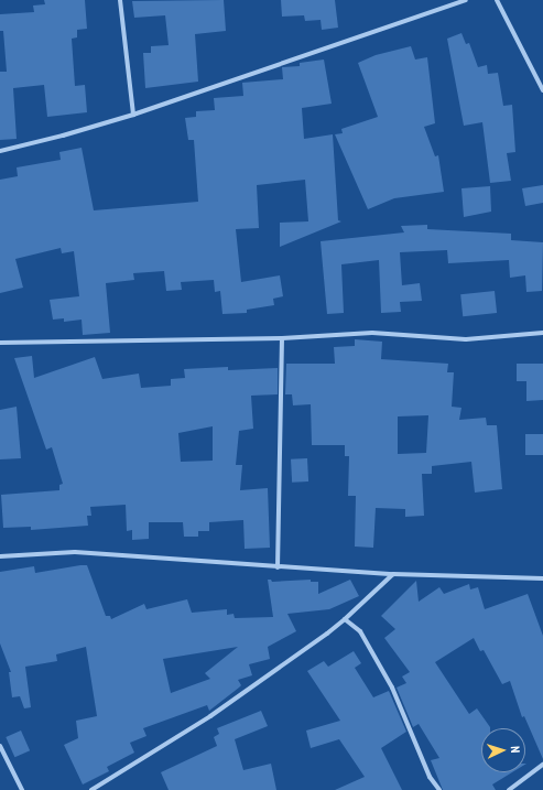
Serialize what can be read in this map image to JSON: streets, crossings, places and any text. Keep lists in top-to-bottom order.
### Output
{
  "north": "right"
}
